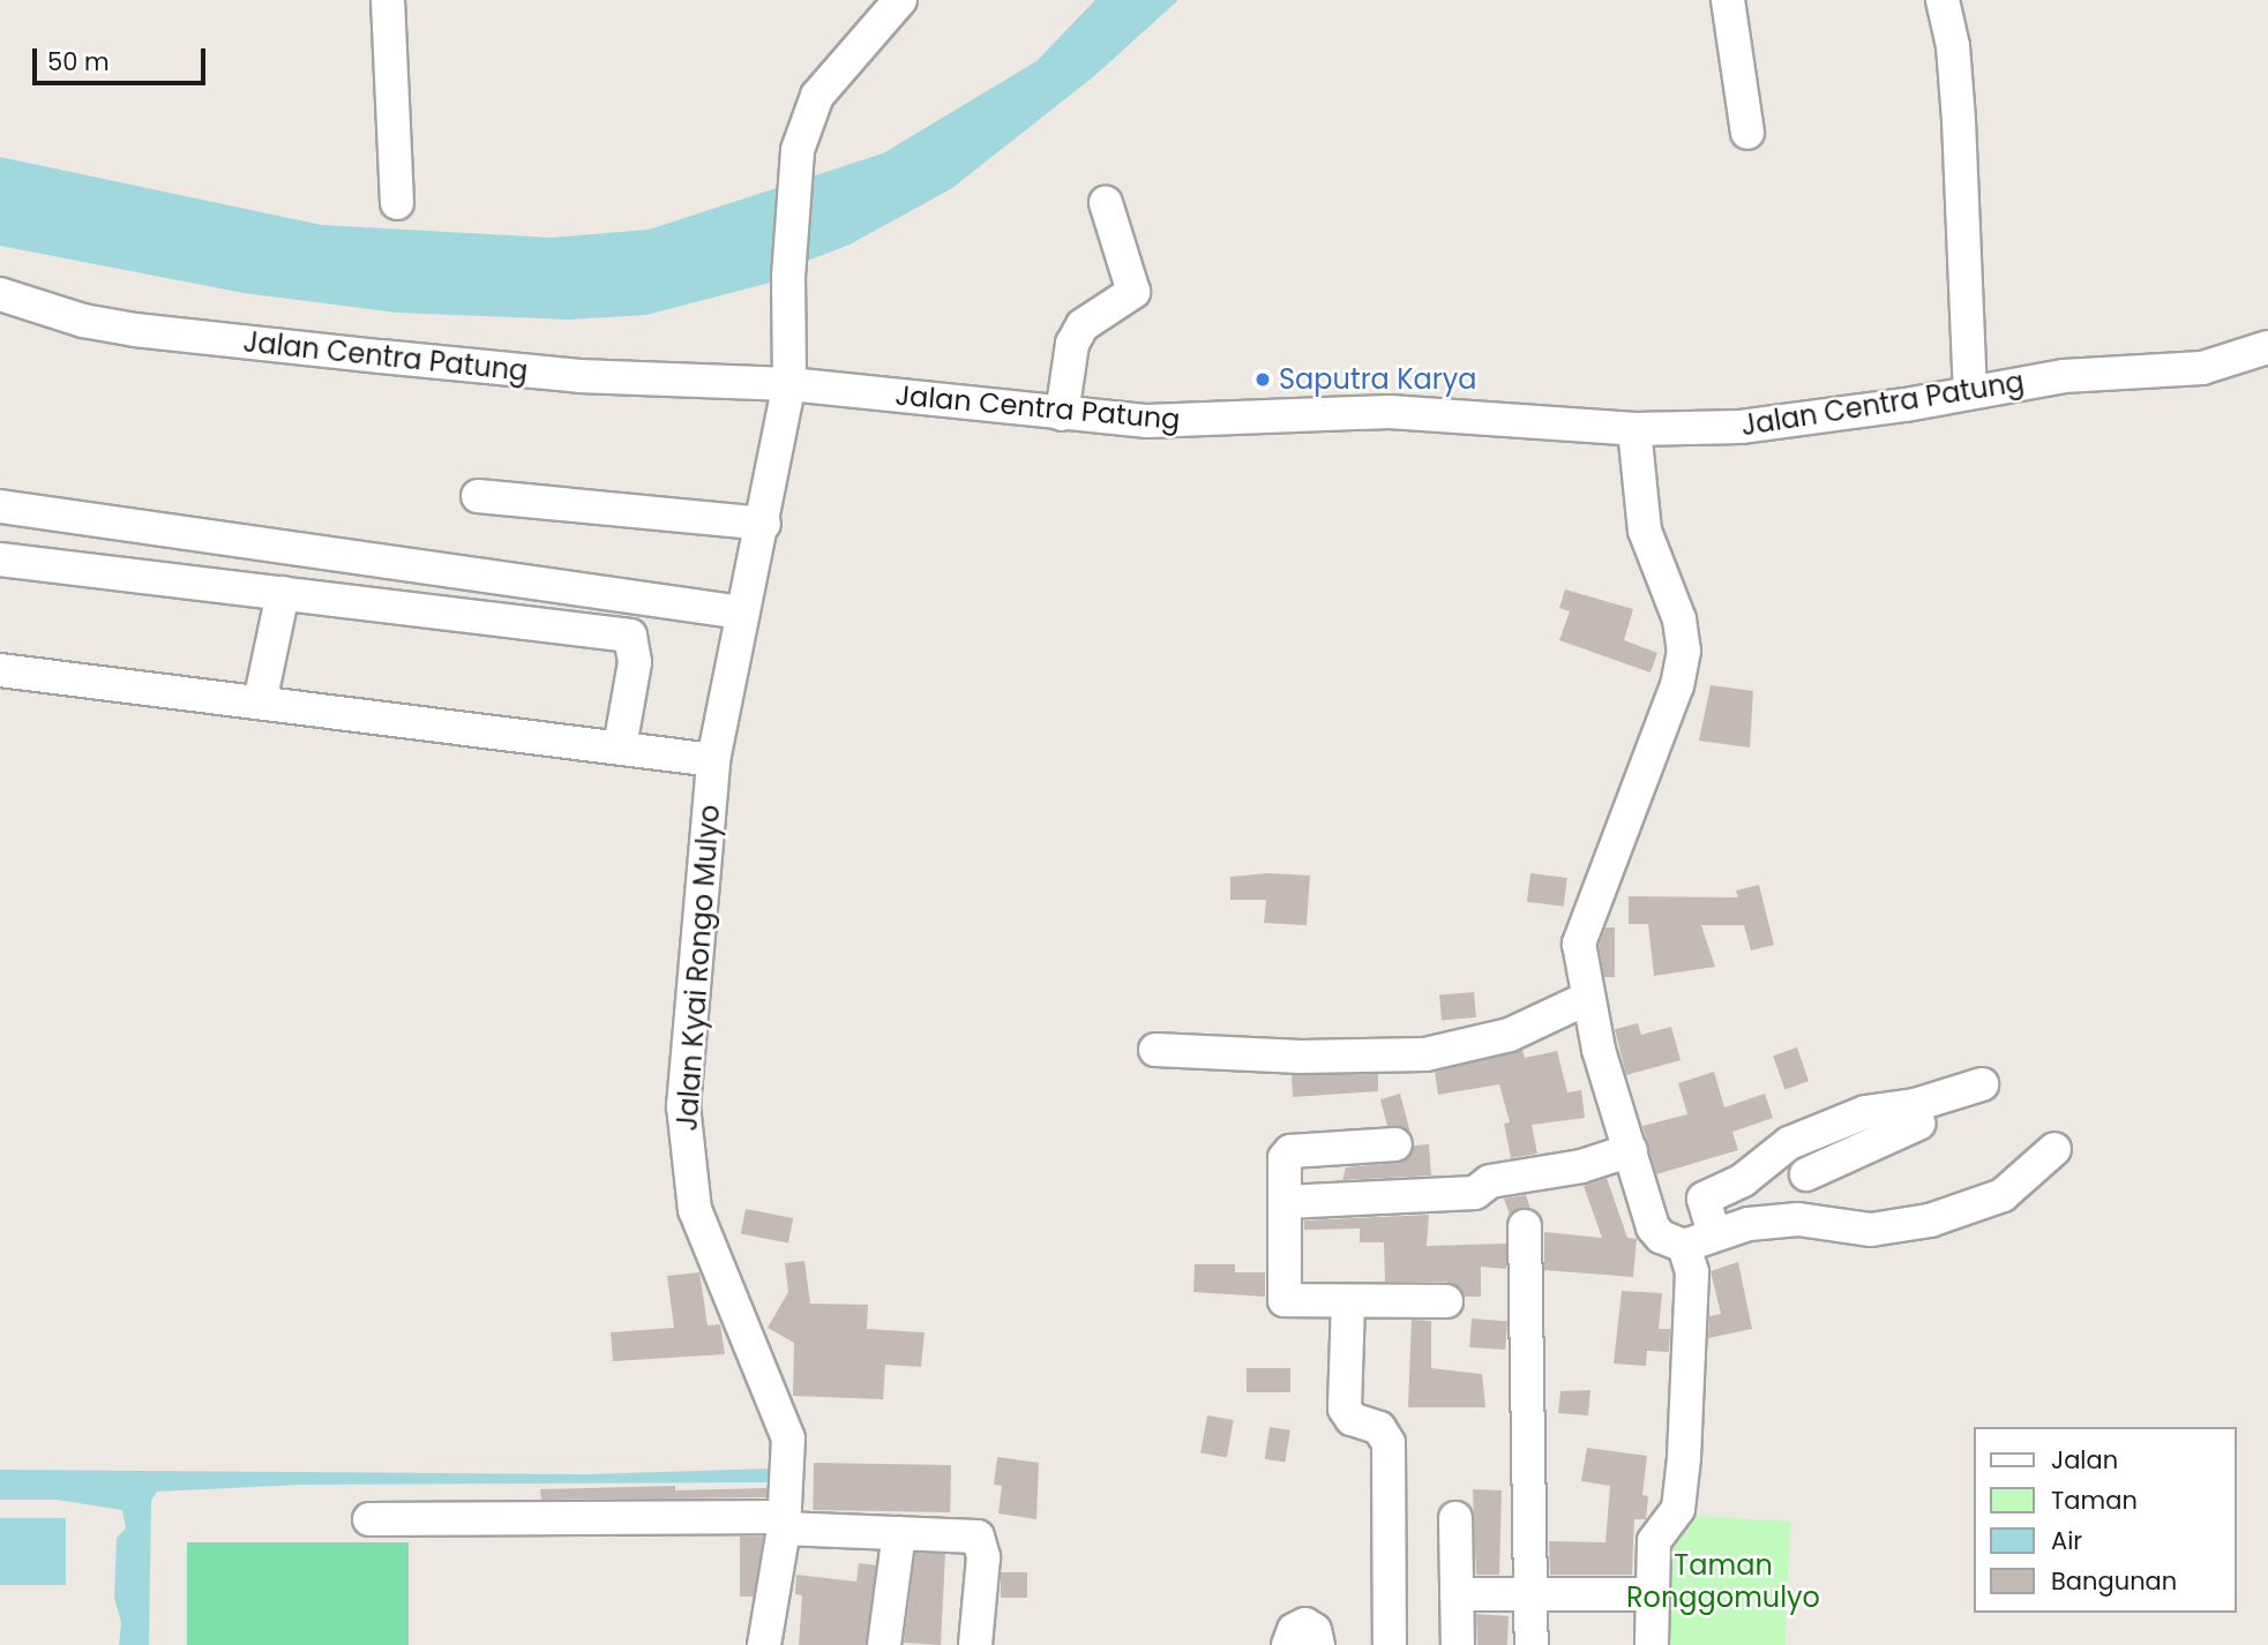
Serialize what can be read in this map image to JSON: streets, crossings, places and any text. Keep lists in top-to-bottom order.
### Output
{
  "streets": {
    "street": ["Jalan Centra Patung", "Jalan Kyai Rongo Mulyo"]
  },
  "crossings": [
    ["Jalan Centra Patung", "Jalan Kyai Rongo Mulyo"]
  ],
  "parks": ["Taman Ronggomulyo"],
  "places": ["Saputra Karya"],
  "legend": [
    "Jalan",
    "Taman",
    "Air",
    "Bangunan"
  ],
  "scale_bar": "50 m"
}
